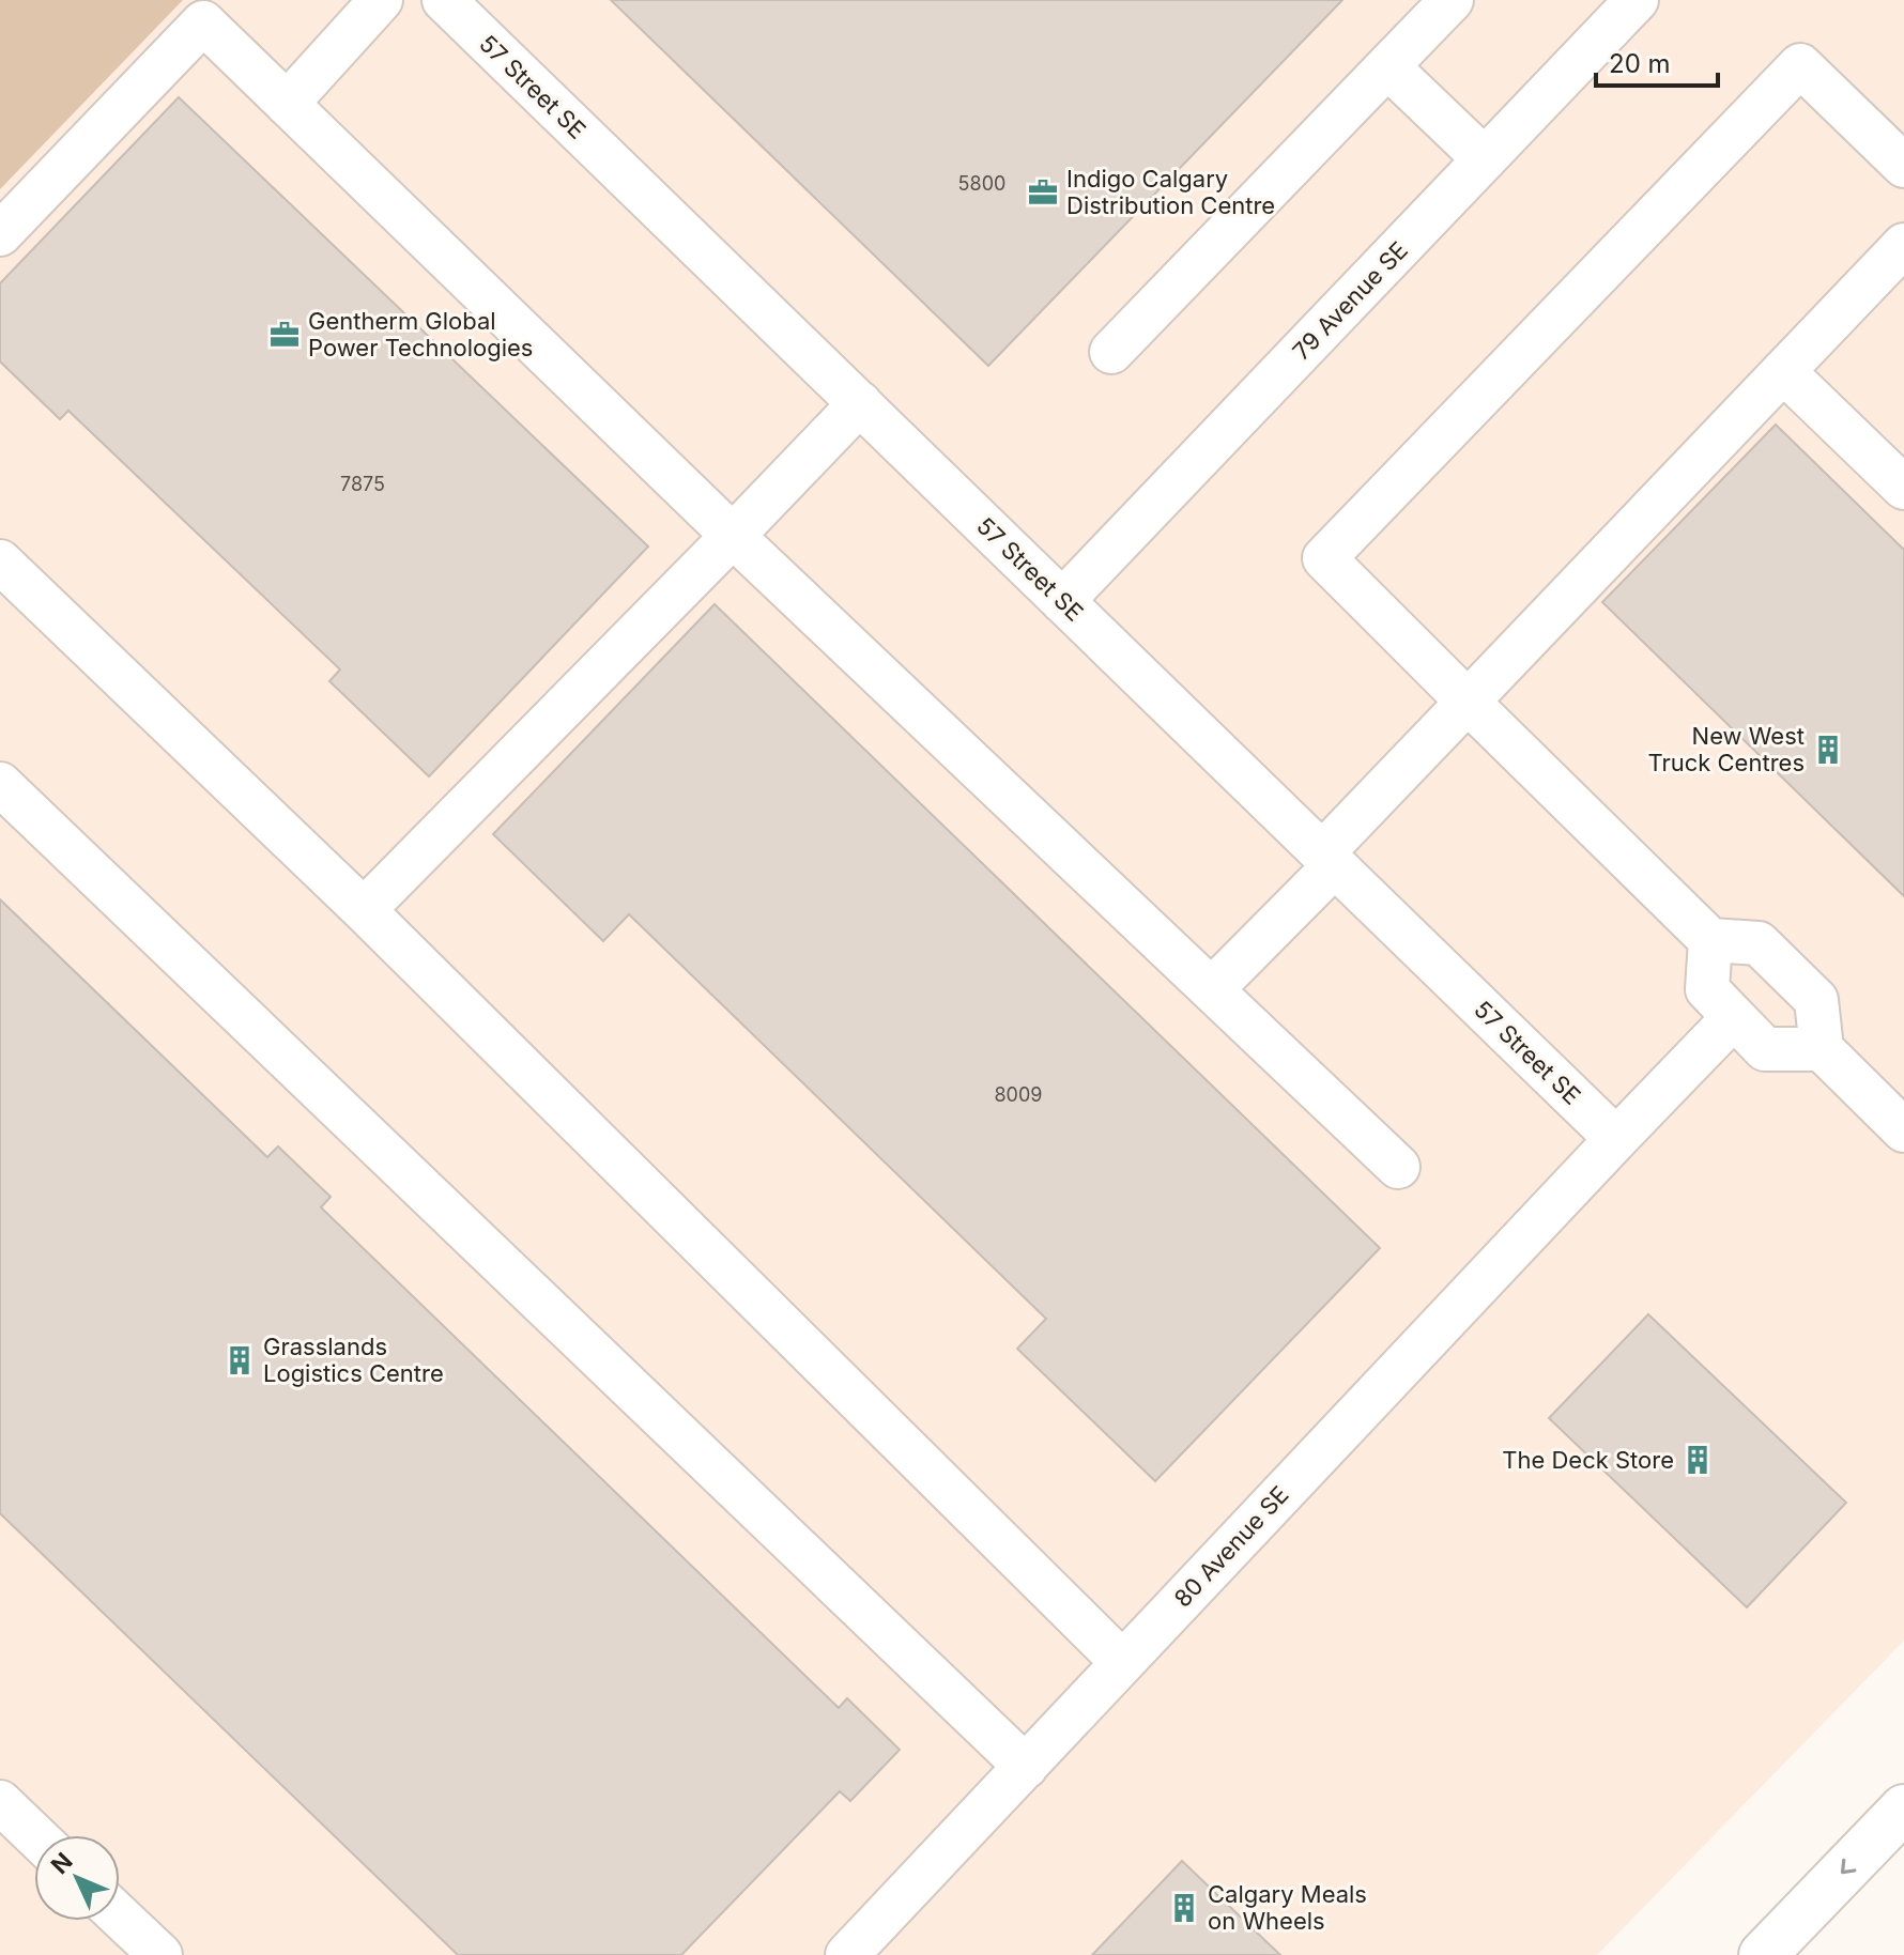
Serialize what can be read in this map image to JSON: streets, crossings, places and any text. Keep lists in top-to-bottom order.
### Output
{
  "streets": {
    "street": ["57 Street SE", "79 Avenue SE", "80 Avenue SE"]
  },
  "crossings": [
    ["57 Street SE", "79 Avenue SE"],
    ["57 Street SE", "80 Avenue SE"]
  ],
  "places": {
    "office": ["Indigo Calgary Distribution Centre", "Gentherm Global Power Technologies"],
    "building": [
      "New West Truck Centres",
      "Grasslands Logistics Centre",
      "The Deck Store",
      "Calgary Meals on Wheels"
    ]
  },
  "house_numbers": ["5800", "7875", "8009"],
  "scale_bar": "20 m",
  "north": "top left"
}
